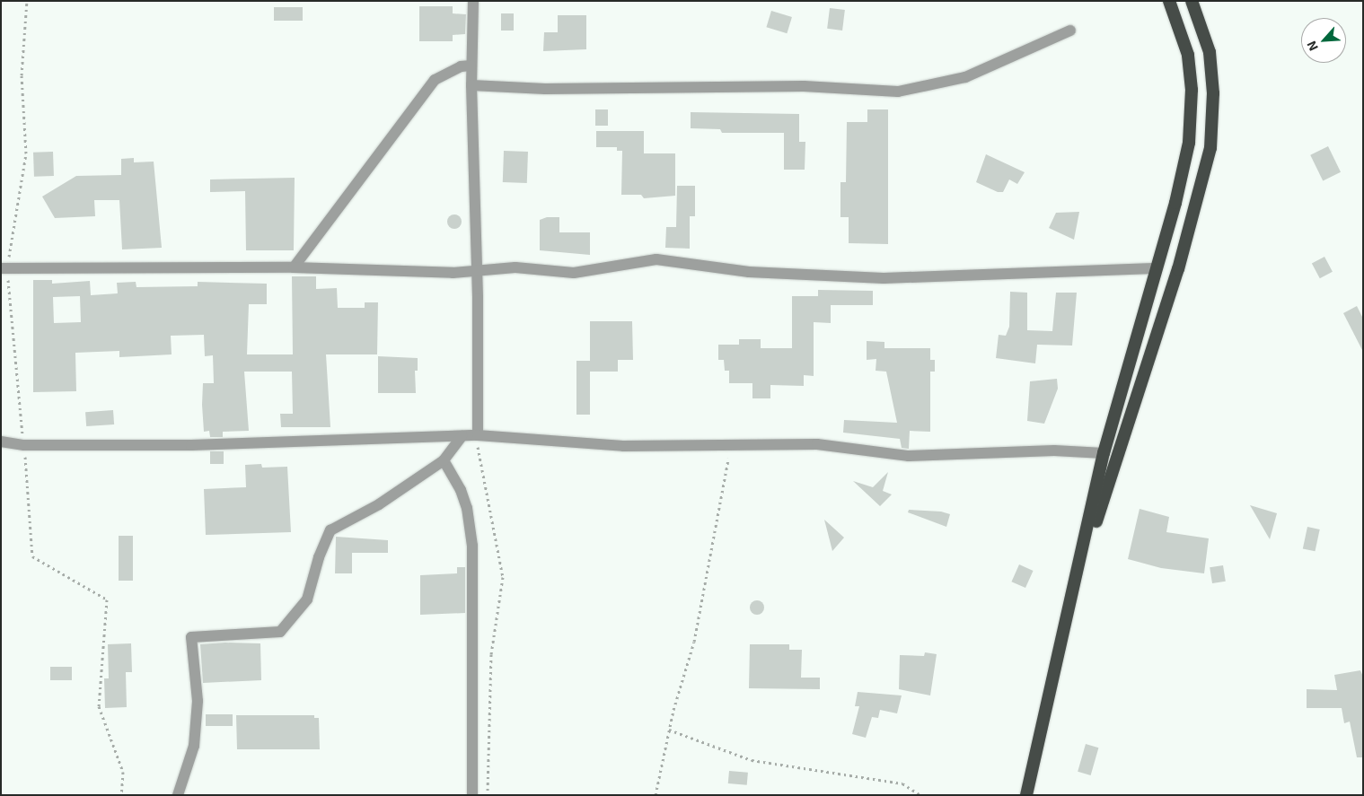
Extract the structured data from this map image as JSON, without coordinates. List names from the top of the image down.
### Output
{
  "north": "bottom left"
}
